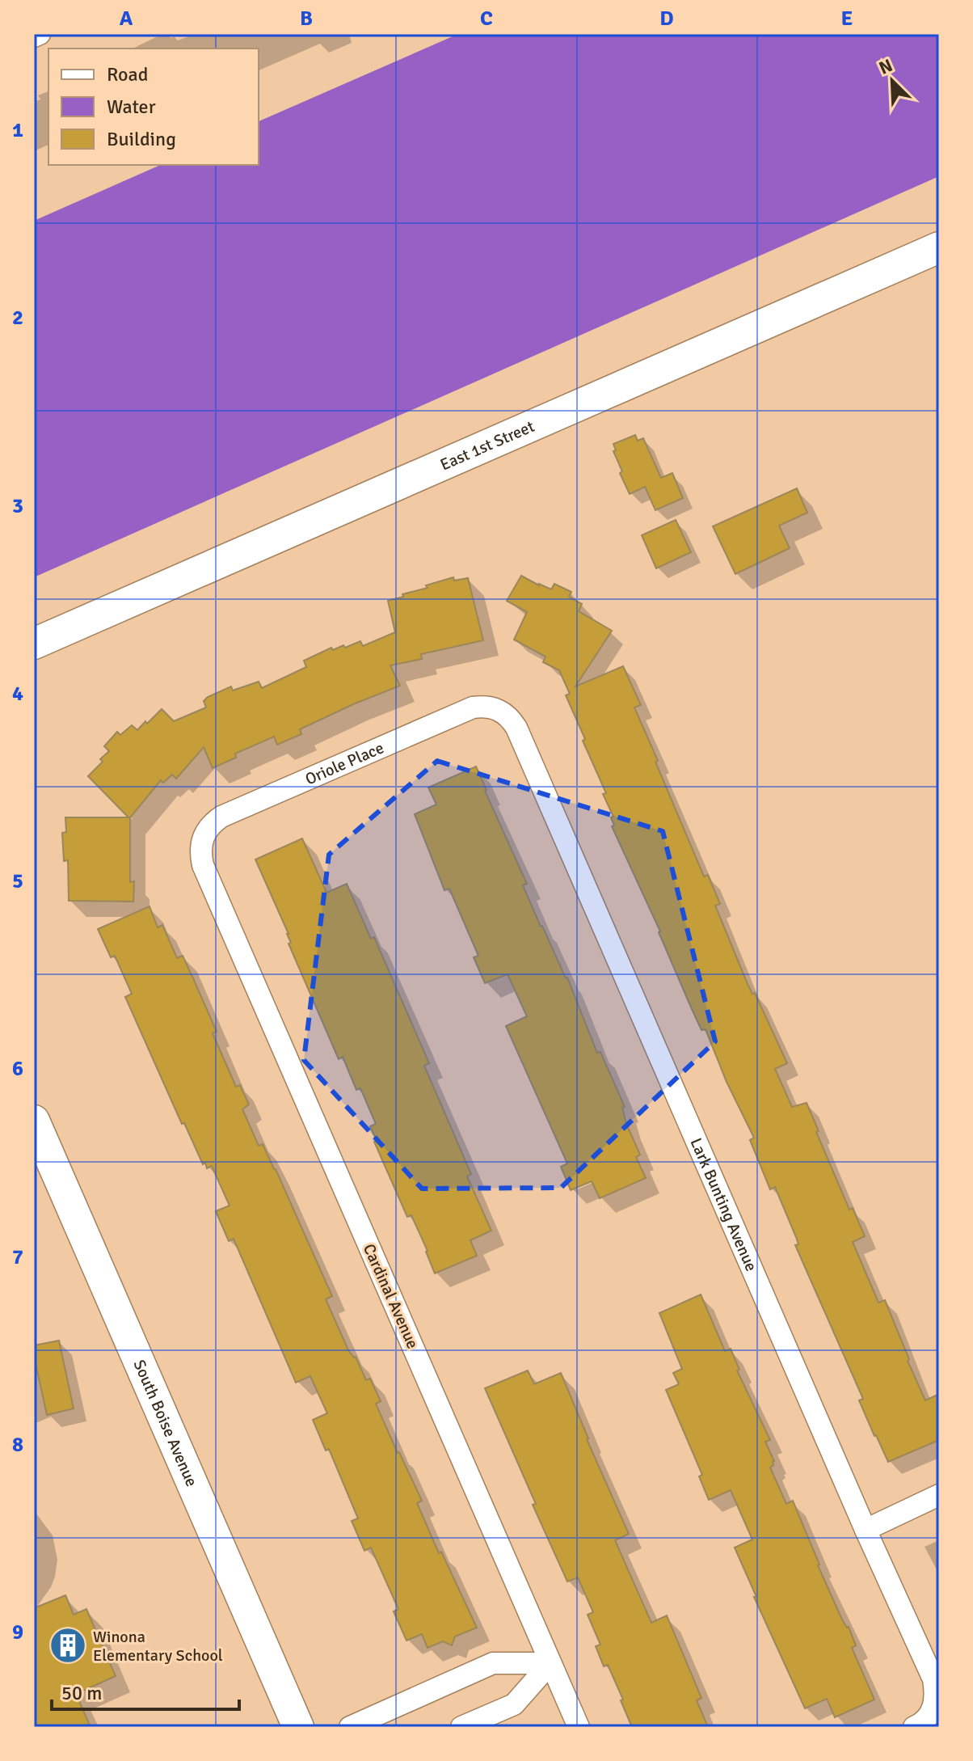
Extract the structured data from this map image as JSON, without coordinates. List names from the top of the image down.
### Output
{
  "streets": {
    "main road": ["East 1st Street", "South Boise Avenue"],
    "street": ["Oriole Place", "Lark Bunting Avenue", "Cardinal Avenue"]
  },
  "crossings": [
    ["Oriole Place", "Lark Bunting Avenue"],
    ["Oriole Place", "Cardinal Avenue"]
  ],
  "places": {
    "building": ["Winona Elementary School"]
  },
  "legend": ["Road", "Water", "Building"],
  "scale_bar": "50 m",
  "north": "top left",
  "grid": {
    "columns": [
      "A",
      "B",
      "C",
      "D",
      "E"
    ],
    "rows": [
      "1",
      "2",
      "3",
      "4",
      "5",
      "6",
      "7",
      "8",
      "9"
    ]
  }
}
